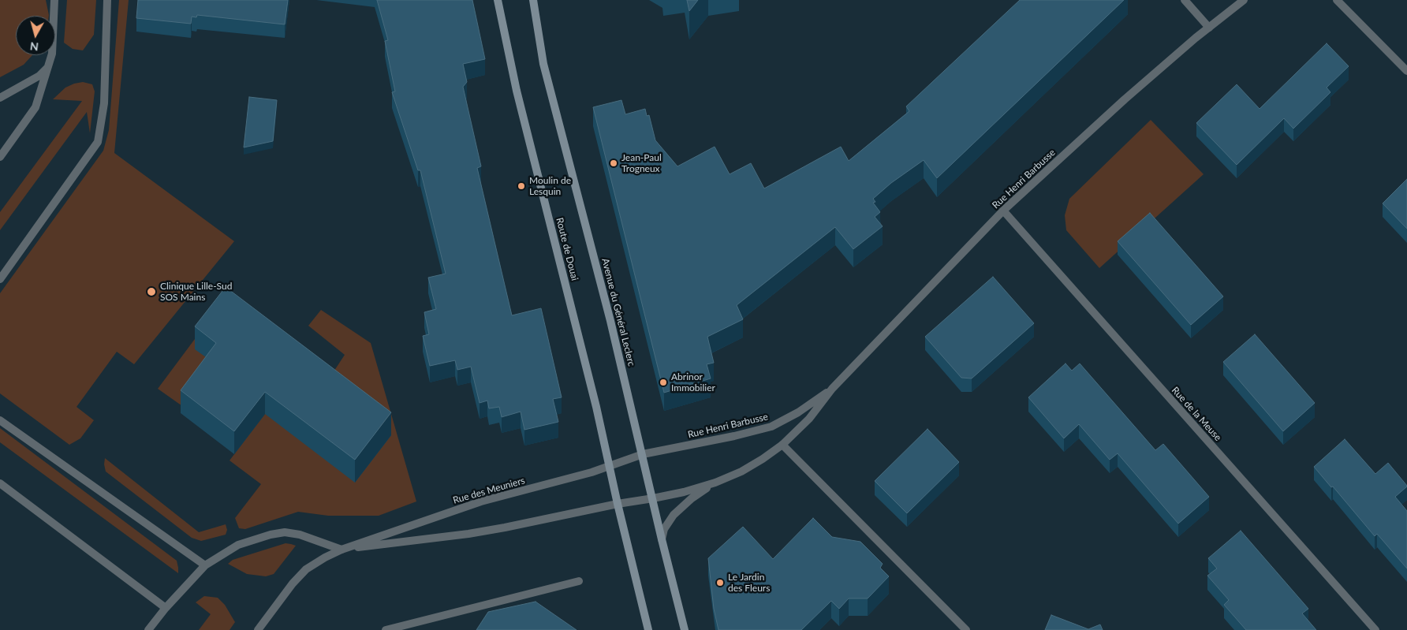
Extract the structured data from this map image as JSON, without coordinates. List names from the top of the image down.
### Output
{
  "streets": {
    "main road": ["Route de Douai", "Avenue du Général Leclerc"],
    "street": ["Rue Henri Barbusse", "Rue de la Meuse", "Rue des Meuniers"]
  },
  "crossings": [
    ["Rue Henri Barbusse", "Avenue du Général Leclerc"],
    ["Rue Henri Barbusse", "Rue de la Meuse"],
    ["Rue Henri Barbusse", "Rue des Meuniers"],
    ["Route de Douai", "Rue des Meuniers"],
    ["Avenue du Général Leclerc", "Rue des Meuniers"]
  ],
  "places": [
    "Jean-Paul Trogneux",
    "Moulin de Lesquin",
    "Clinique Lille-Sud SOS Mains",
    "Abrinor Immobilier",
    "Le Jardin des Fleurs"
  ],
  "north": "bottom"
}
